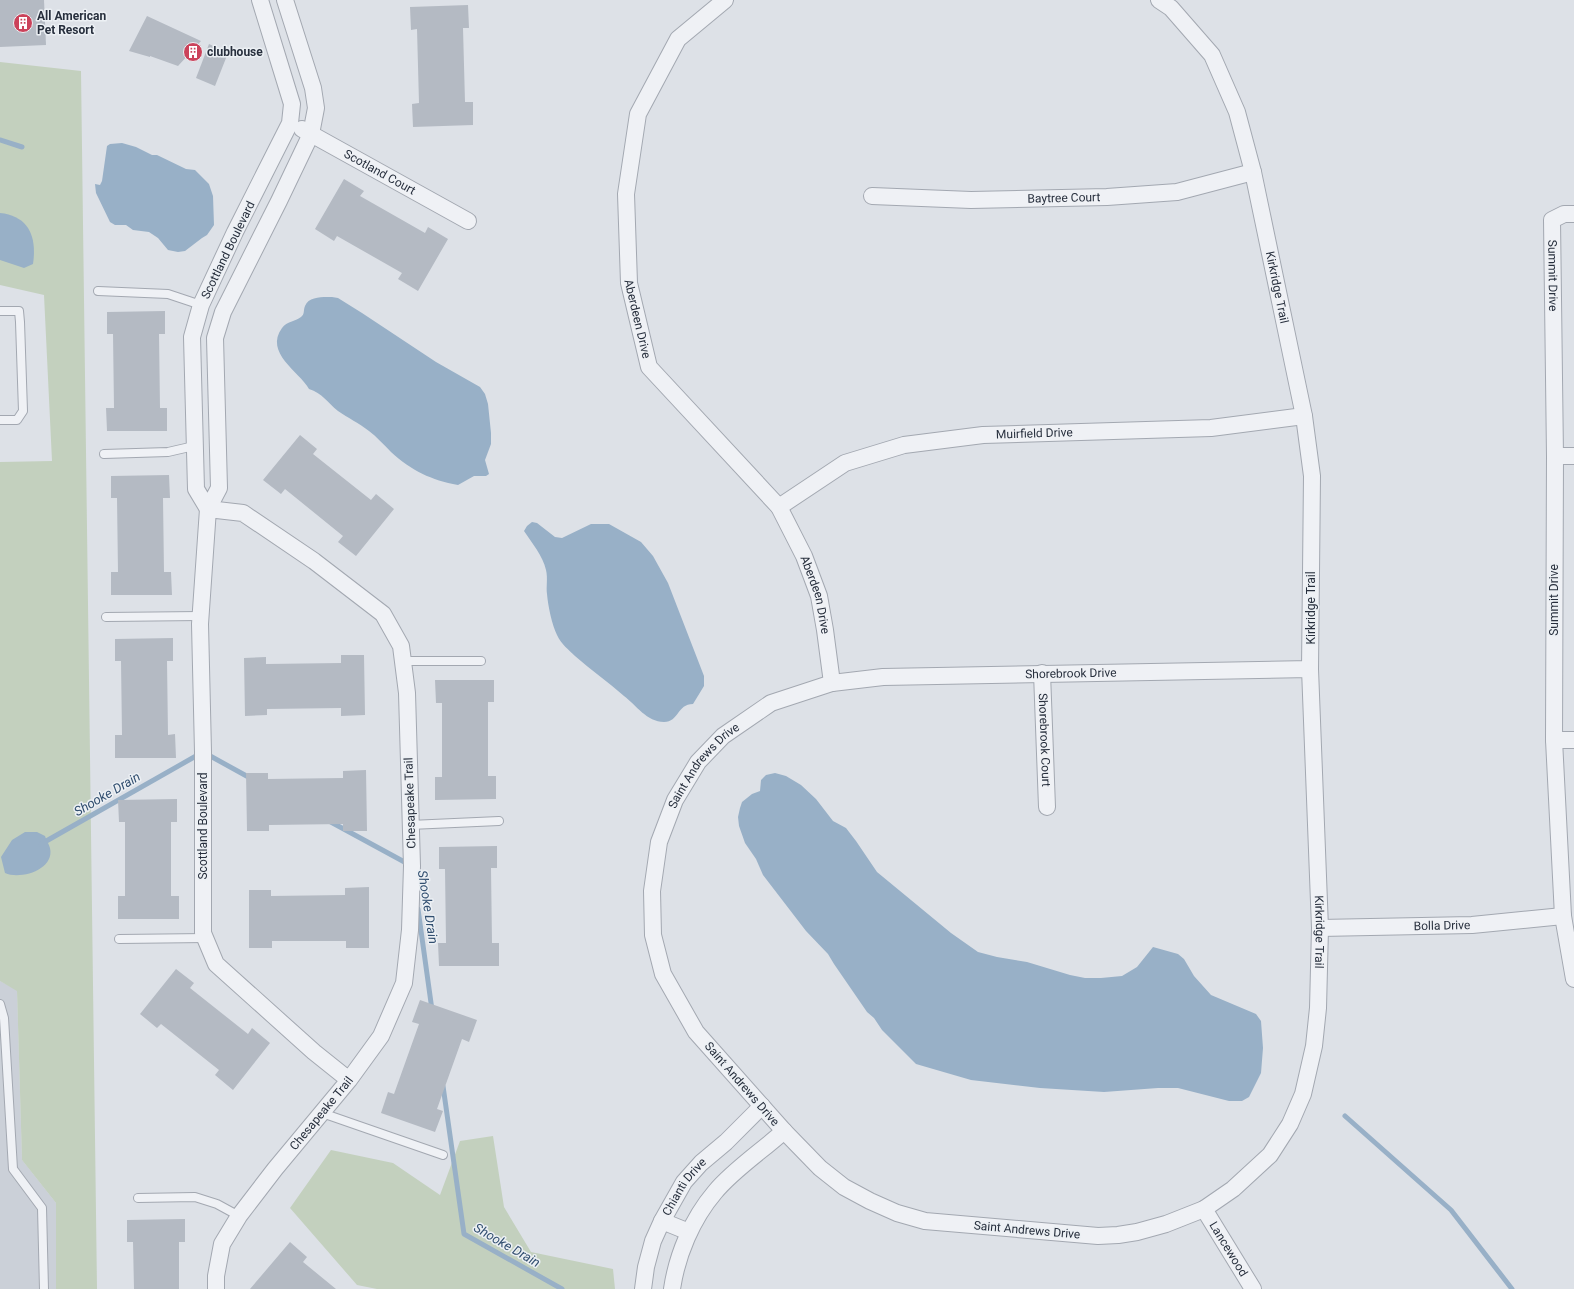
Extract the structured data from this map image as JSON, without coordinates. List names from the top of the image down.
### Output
{
  "streets": {
    "street": [
      "Scotland Court",
      "Baytree Court",
      "Scottland Boulevard",
      "Summit Drive",
      "Kirkridge Trail",
      "Aberdeen Drive",
      "Muirfield Drive",
      "Shorebrook Drive",
      "Shorebrook Court",
      "Saint Andrews Drive",
      "Chesapeake Trail",
      "Bolla Drive",
      "Chianti Drive",
      "Lancewood"
    ]
  },
  "crossings": [
    ["Scotland Court", "Scottland Boulevard"],
    ["Baytree Court", "Kirkridge Trail"],
    ["Scottland Boulevard", "Chesapeake Trail"],
    ["Summit Drive", "Bolla Drive"],
    ["Kirkridge Trail", "Muirfield Drive"],
    ["Kirkridge Trail", "Shorebrook Drive"],
    ["Kirkridge Trail", "Saint Andrews Drive"],
    ["Kirkridge Trail", "Bolla Drive"],
    ["Kirkridge Trail", "Lancewood"],
    ["Aberdeen Drive", "Muirfield Drive"],
    ["Aberdeen Drive", "Shorebrook Drive"],
    ["Aberdeen Drive", "Saint Andrews Drive"],
    ["Shorebrook Drive", "Shorebrook Court"],
    ["Shorebrook Drive", "Saint Andrews Drive"],
    ["Saint Andrews Drive", "Chianti Drive"],
    ["Saint Andrews Drive", "Lancewood"]
  ],
  "water": ["Shooke Drain"],
  "places": {
    "building": ["All American Pet Resort", "clubhouse"]
  }
}
